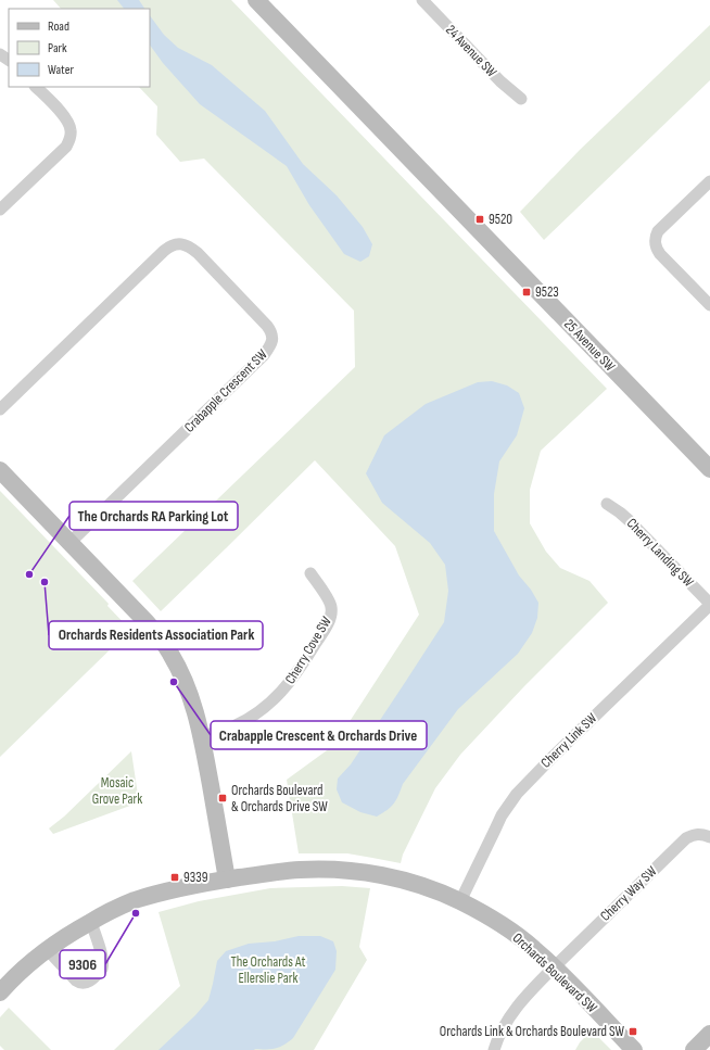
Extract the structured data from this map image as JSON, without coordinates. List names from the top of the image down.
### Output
{
  "streets": {
    "street": [
      "24 Avenue SW",
      "25 Avenue SW",
      "Crabapple Crescent SW",
      "Cherry Landing SW",
      "Cherry Cove SW",
      "Cherry Link SW",
      "Cherry Way SW",
      "Orchards Boulevard SW"
    ]
  },
  "crossings": [
    ["Cherry Landing SW", "Cherry Link SW"],
    ["Cherry Link SW", "Orchards Boulevard SW"],
    ["Cherry Way SW", "Orchards Boulevard SW"]
  ],
  "parks": ["Mosaic Grove Park", "The Orchards At Ellerslie Park"],
  "places": {
    "transit": [
      "9520",
      "9523",
      "Orchards Boulevard & Orchards Drive SW",
      "9339",
      "Orchards Link & Orchards Boulevard SW"
    ],
    "other": [
      "The Orchards RA Parking Lot",
      "Orchards Residents Association Park",
      "Crabapple Crescent & Orchards Drive",
      "9306"
    ]
  },
  "legend": ["Road", "Park", "Water"]
}
